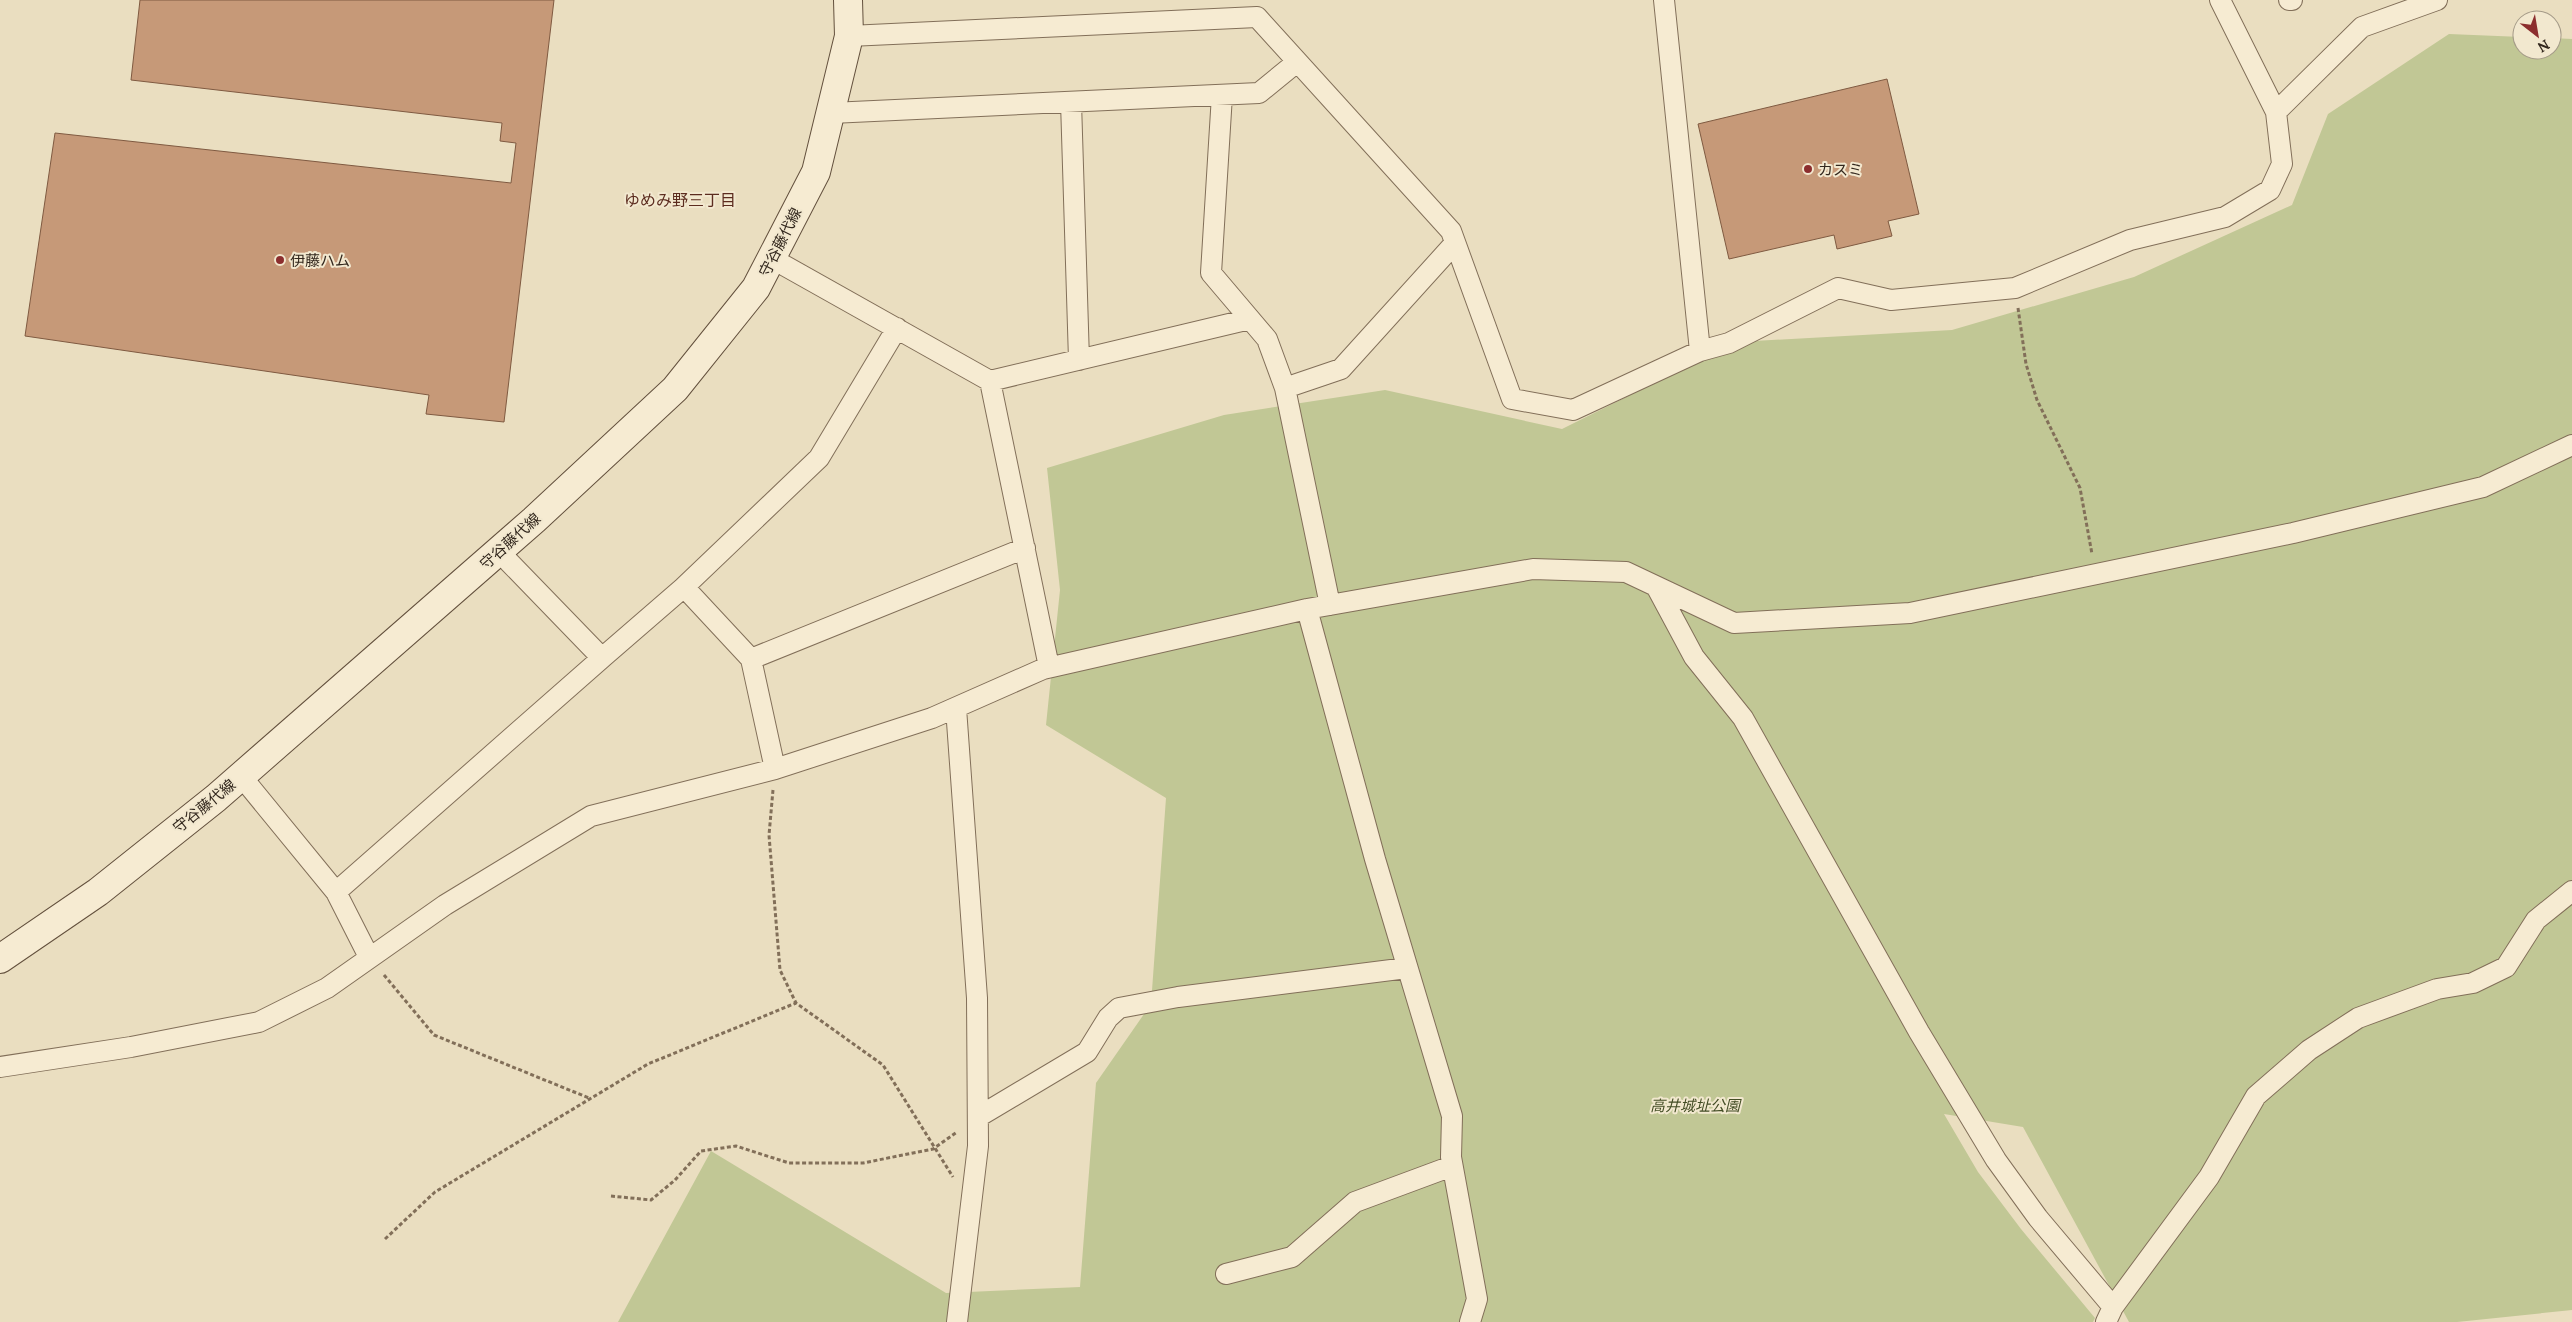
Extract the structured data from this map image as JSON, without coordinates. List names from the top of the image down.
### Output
{
  "streets": {
    "main road": ["守谷藤代線"]
  },
  "districts": ["ゆめみ野三丁目"],
  "parks": ["高井城址公園"],
  "places": ["カスミ", "伊藤ハム"],
  "north": "bottom right"
}
